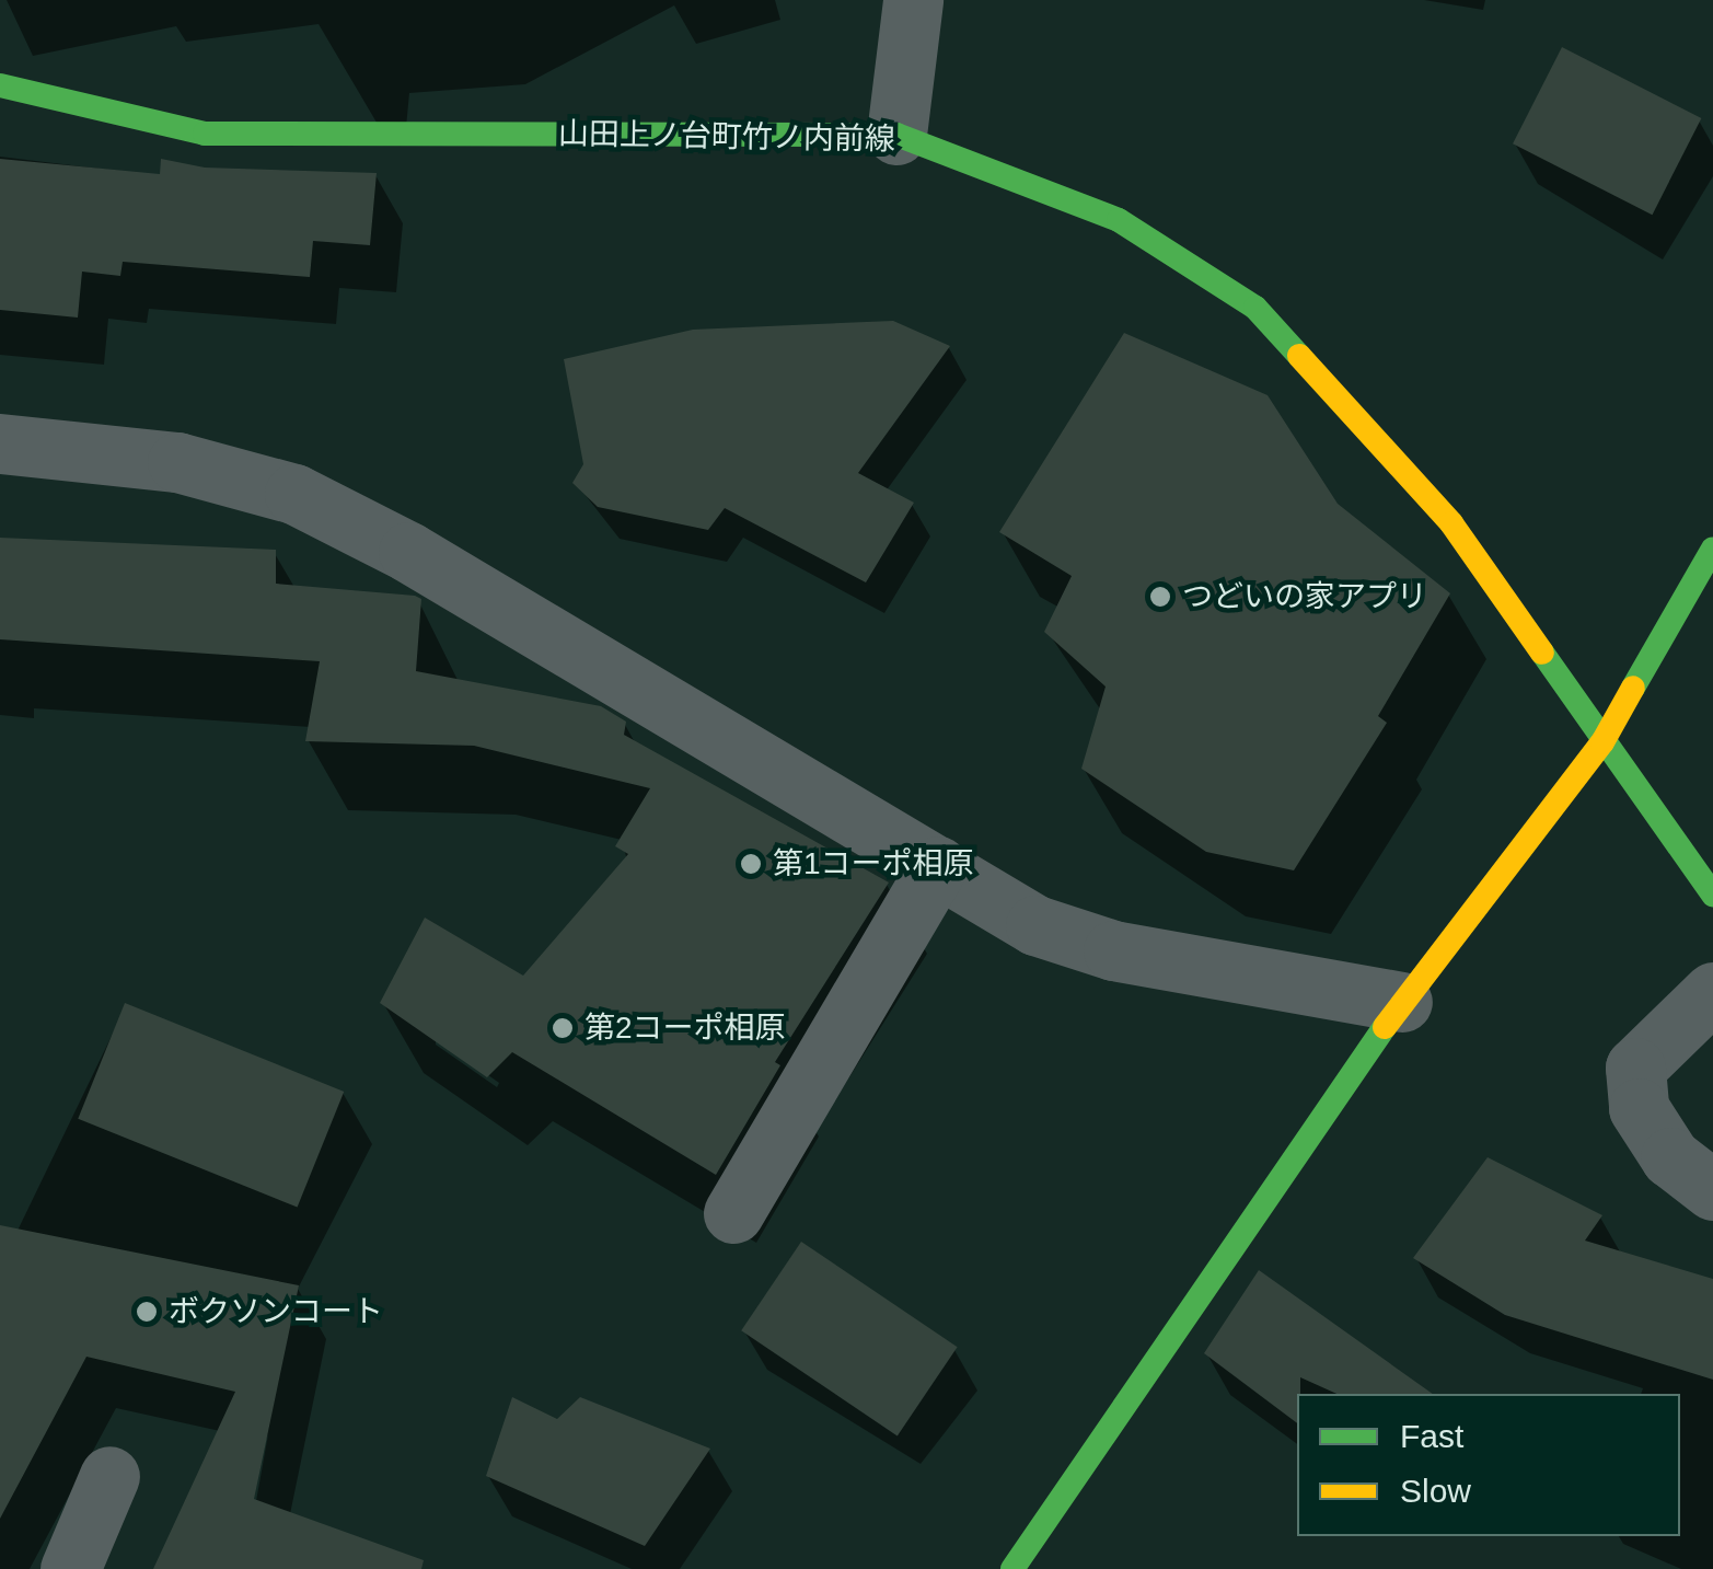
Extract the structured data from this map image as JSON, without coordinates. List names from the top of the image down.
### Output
{
  "streets": {
    "street": ["山田上ノ台町竹ノ内前線"]
  },
  "places": [
    "つどいの家アプリ",
    "第1コーポ相原",
    "第2コーポ相原",
    "ボクソンコート"
  ],
  "legend": ["Fast", "Slow"]
}
